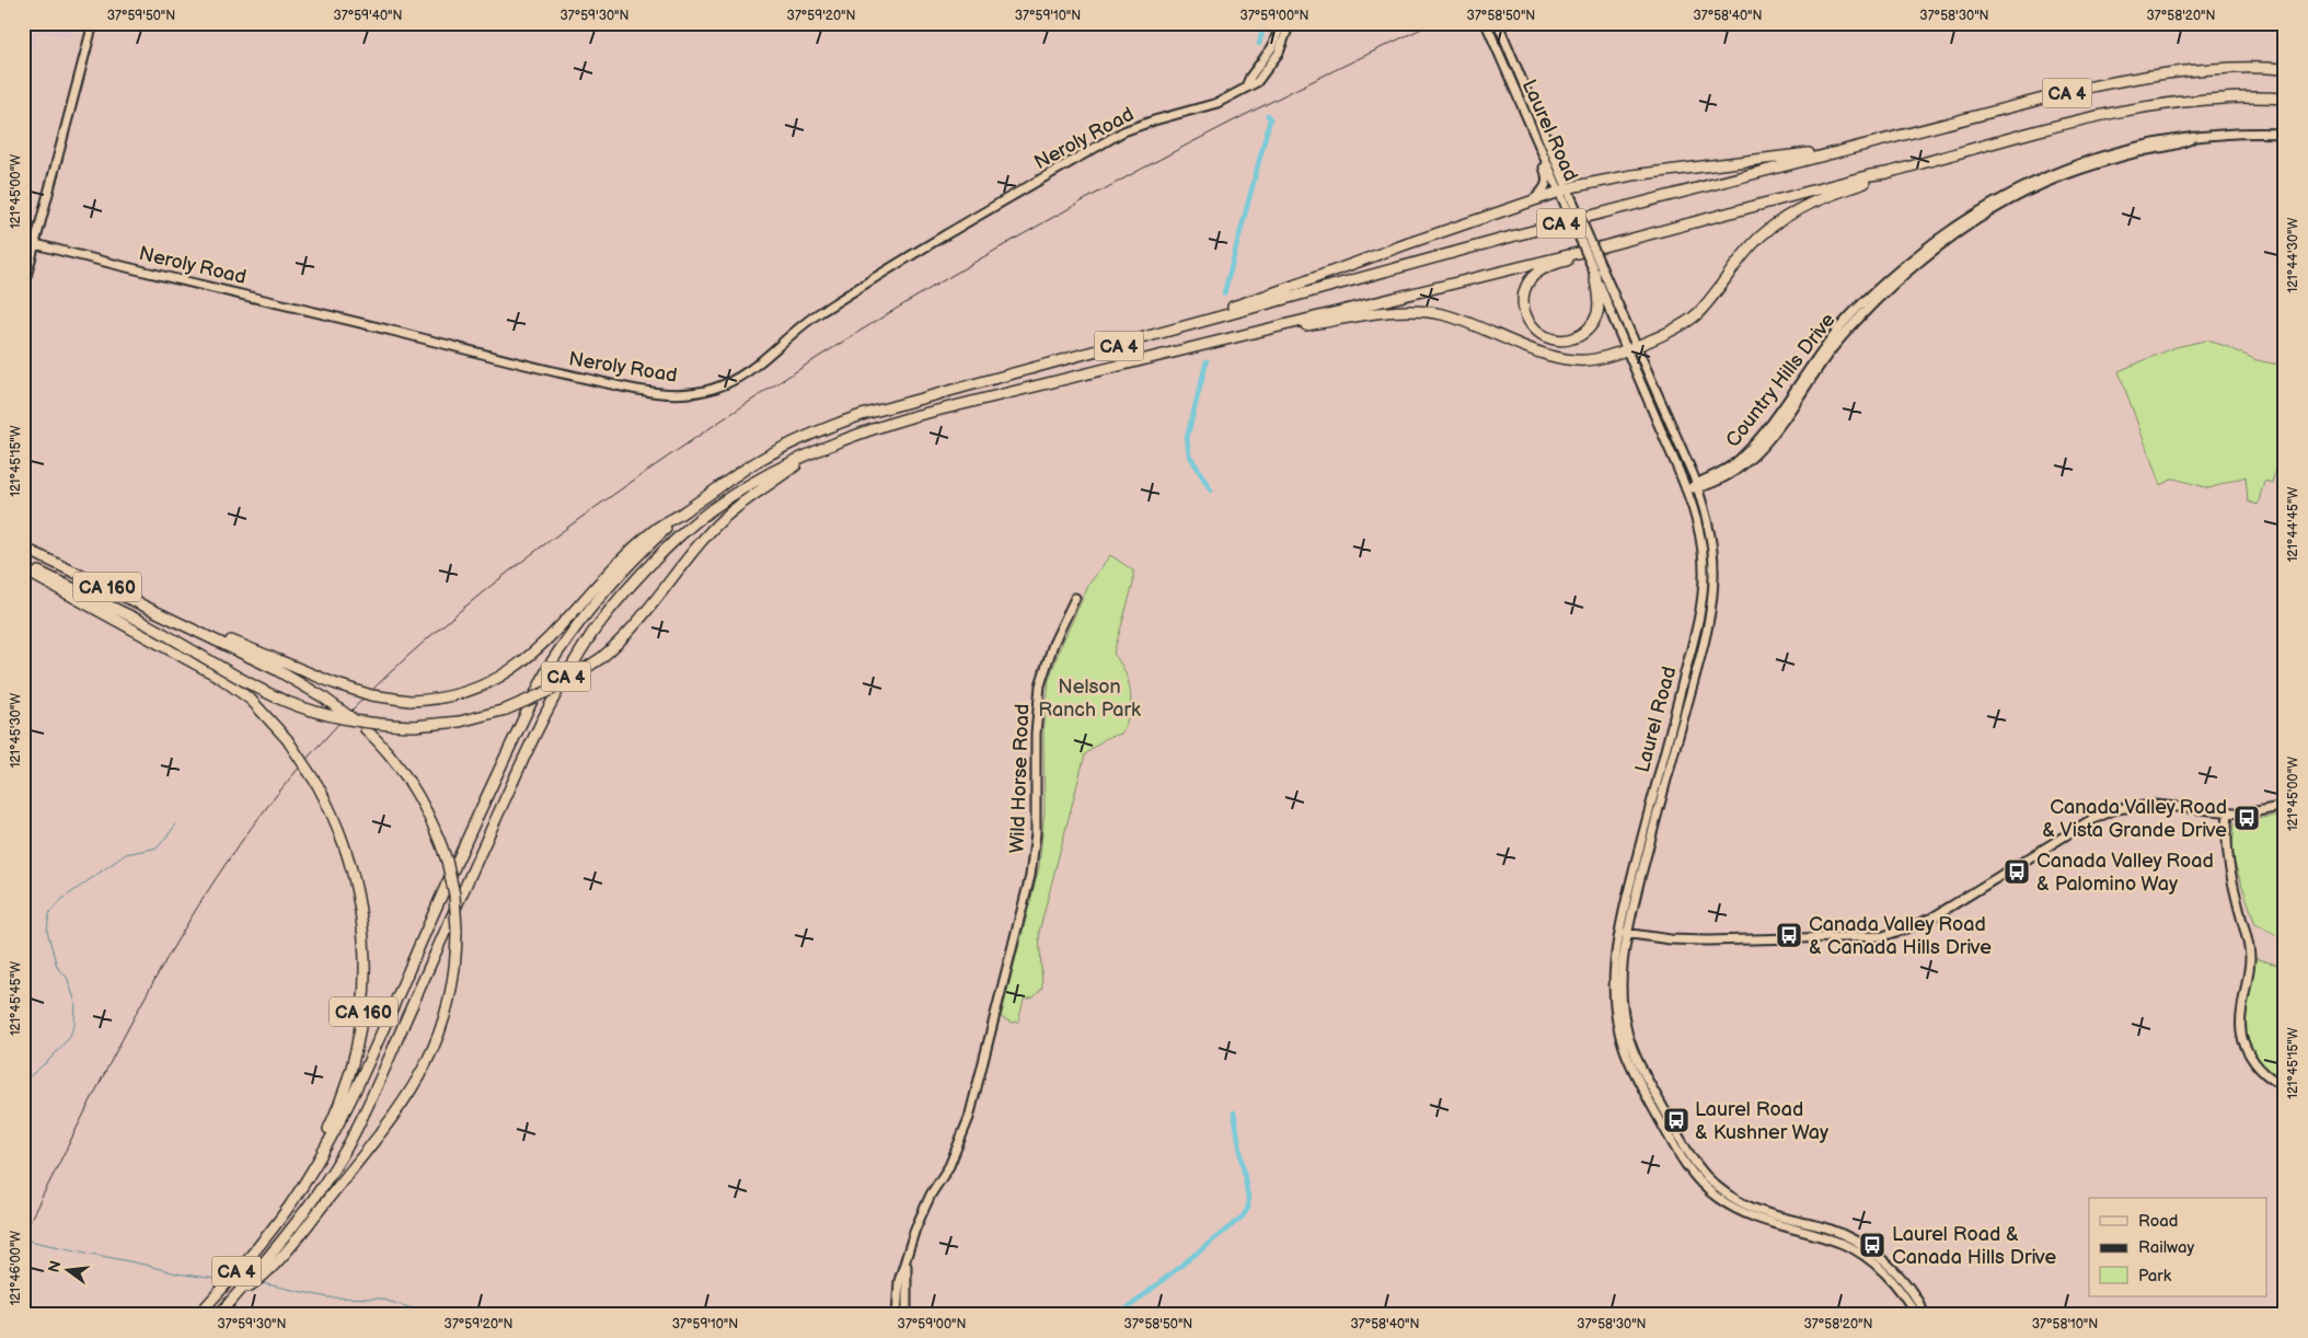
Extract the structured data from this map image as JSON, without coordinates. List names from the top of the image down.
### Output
{
  "streets": {
    "highway": ["CA 4", "CA 160"],
    "street": [
      "Laurel Road",
      "Neroly Road",
      "Country Hills Drive",
      "Wild Horse Road"
    ]
  },
  "crossings": [
    ["CA 4", "CA 160"],
    ["Laurel Road", "Country Hills Drive"]
  ],
  "parks": ["Nelson Ranch Park"],
  "places": {
    "bus stop": [
      "Canada Valley Road & Vista Grande Drive",
      "Canada Valley Road & Palomino Way",
      "Canada Valley Road & Canada Hills Drive",
      "Laurel Road & Kushner Way",
      "Laurel Road & Canada Hills Drive"
    ]
  },
  "legend": ["Road", "Railway", "Park"],
  "north": "left",
  "coordinates": [
    "37°59'50\"N",
    "37°59'40\"N",
    "37°59'30\"N",
    "37°59'20\"N",
    "37°59'10\"N",
    "37°59'00\"N",
    "37°58'50\"N",
    "37°58'40\"N",
    "37°58'30\"N",
    "37°58'20\"N",
    "121°45'00\"W",
    "121°44'30\"W",
    "121°45'15\"W",
    "121°44'45\"W",
    "121°45'30\"W",
    "121°45'45\"W",
    "121°46'00\"W",
    "37°58'10\"N"
  ]
}
